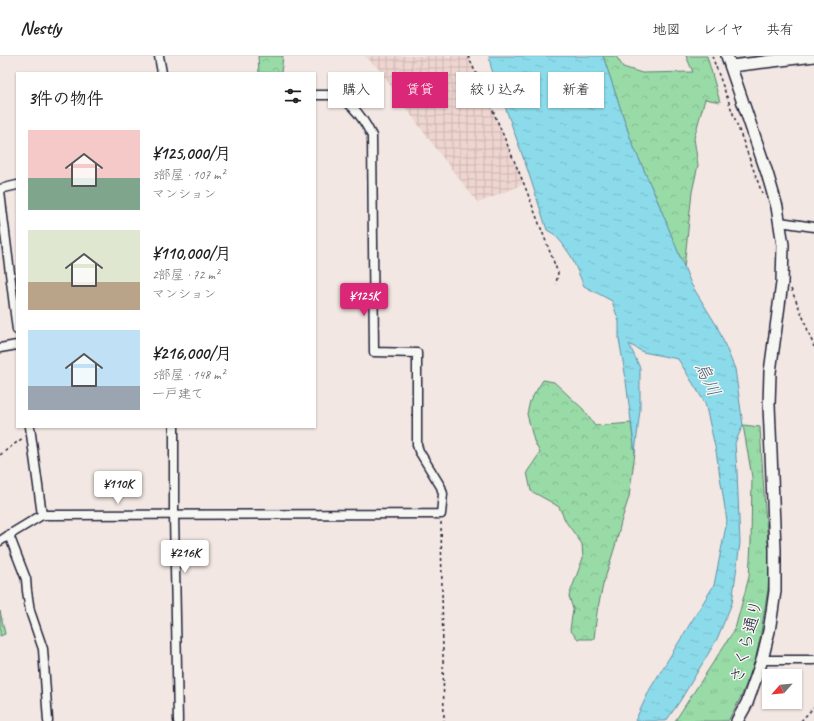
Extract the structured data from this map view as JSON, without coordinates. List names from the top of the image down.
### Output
{
  "streets": {
    "street": ["さくら通り"]
  },
  "water": ["烏川"],
  "north": "bottom left",
  "page": {
    "header": "Nestly",
    "nav": ["地図", "レイヤ", "共有"],
    "chip": [
      "購入",
      "賃貸",
      "絞り込み",
      "新着"
    ],
    "heading": "3件の物件",
    "list": [
      {
        "name": "¥125,000/月",
        "note": "3部屋 · 107 m² · マンション"
      },
      {
        "name": "¥110,000/月",
        "note": "2部屋 · 72 m² · マンション"
      },
      {
        "name": "¥216,000/月",
        "note": "5部屋 · 148 m² · 一戸建て"
      }
    ],
    "price": ["¥125K", "¥110K", "¥216K"]
  }
}
